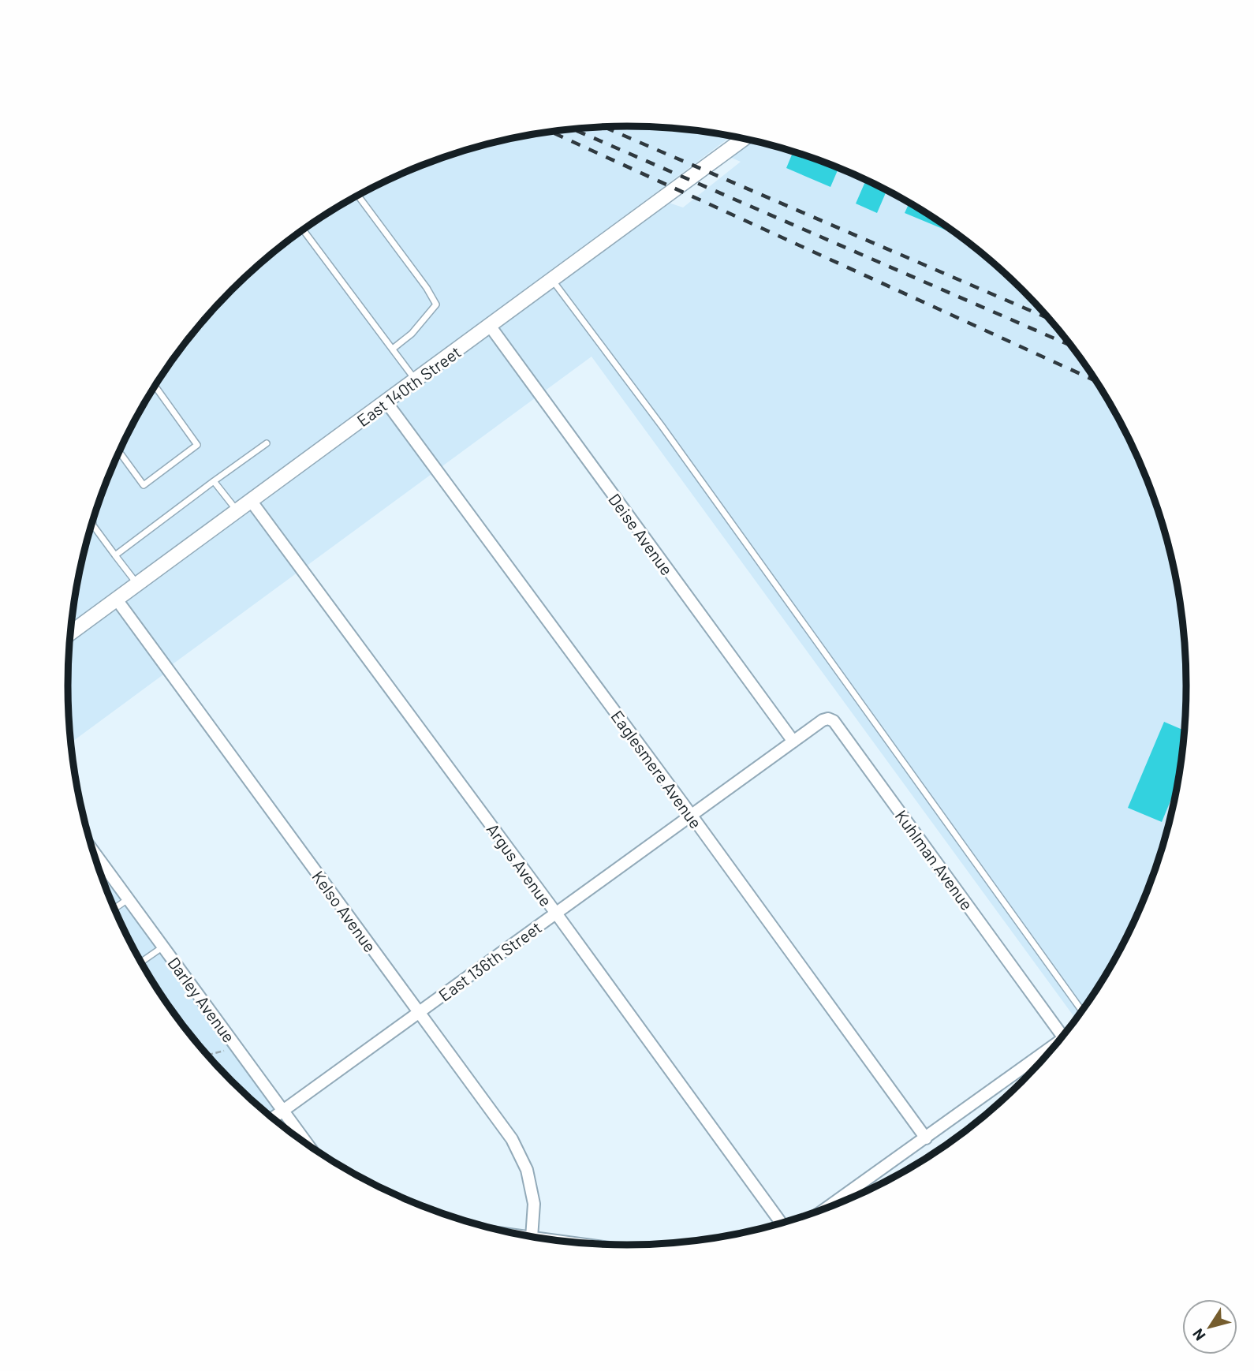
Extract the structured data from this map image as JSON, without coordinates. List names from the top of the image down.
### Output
{
  "streets": {
    "street": [
      "East 140th Street",
      "Deise Avenue",
      "Eaglesmere Avenue",
      "Kuhlman Avenue",
      "Argus Avenue",
      "Kelso Avenue",
      "East 136th Street",
      "Darley Avenue"
    ]
  },
  "crossings": [
    ["East 140th Street", "Deise Avenue"],
    ["East 140th Street", "Eaglesmere Avenue"],
    ["East 140th Street", "Argus Avenue"],
    ["East 140th Street", "Kelso Avenue"],
    ["Deise Avenue", "Kuhlman Avenue"],
    ["Deise Avenue", "East 136th Street"],
    ["Eaglesmere Avenue", "Kuhlman Avenue"],
    ["Eaglesmere Avenue", "East 136th Street"],
    ["Kuhlman Avenue", "East 136th Street"],
    ["Argus Avenue", "East 136th Street"],
    ["Kelso Avenue", "East 136th Street"],
    ["East 136th Street", "Darley Avenue"]
  ],
  "north": "bottom left"
}
